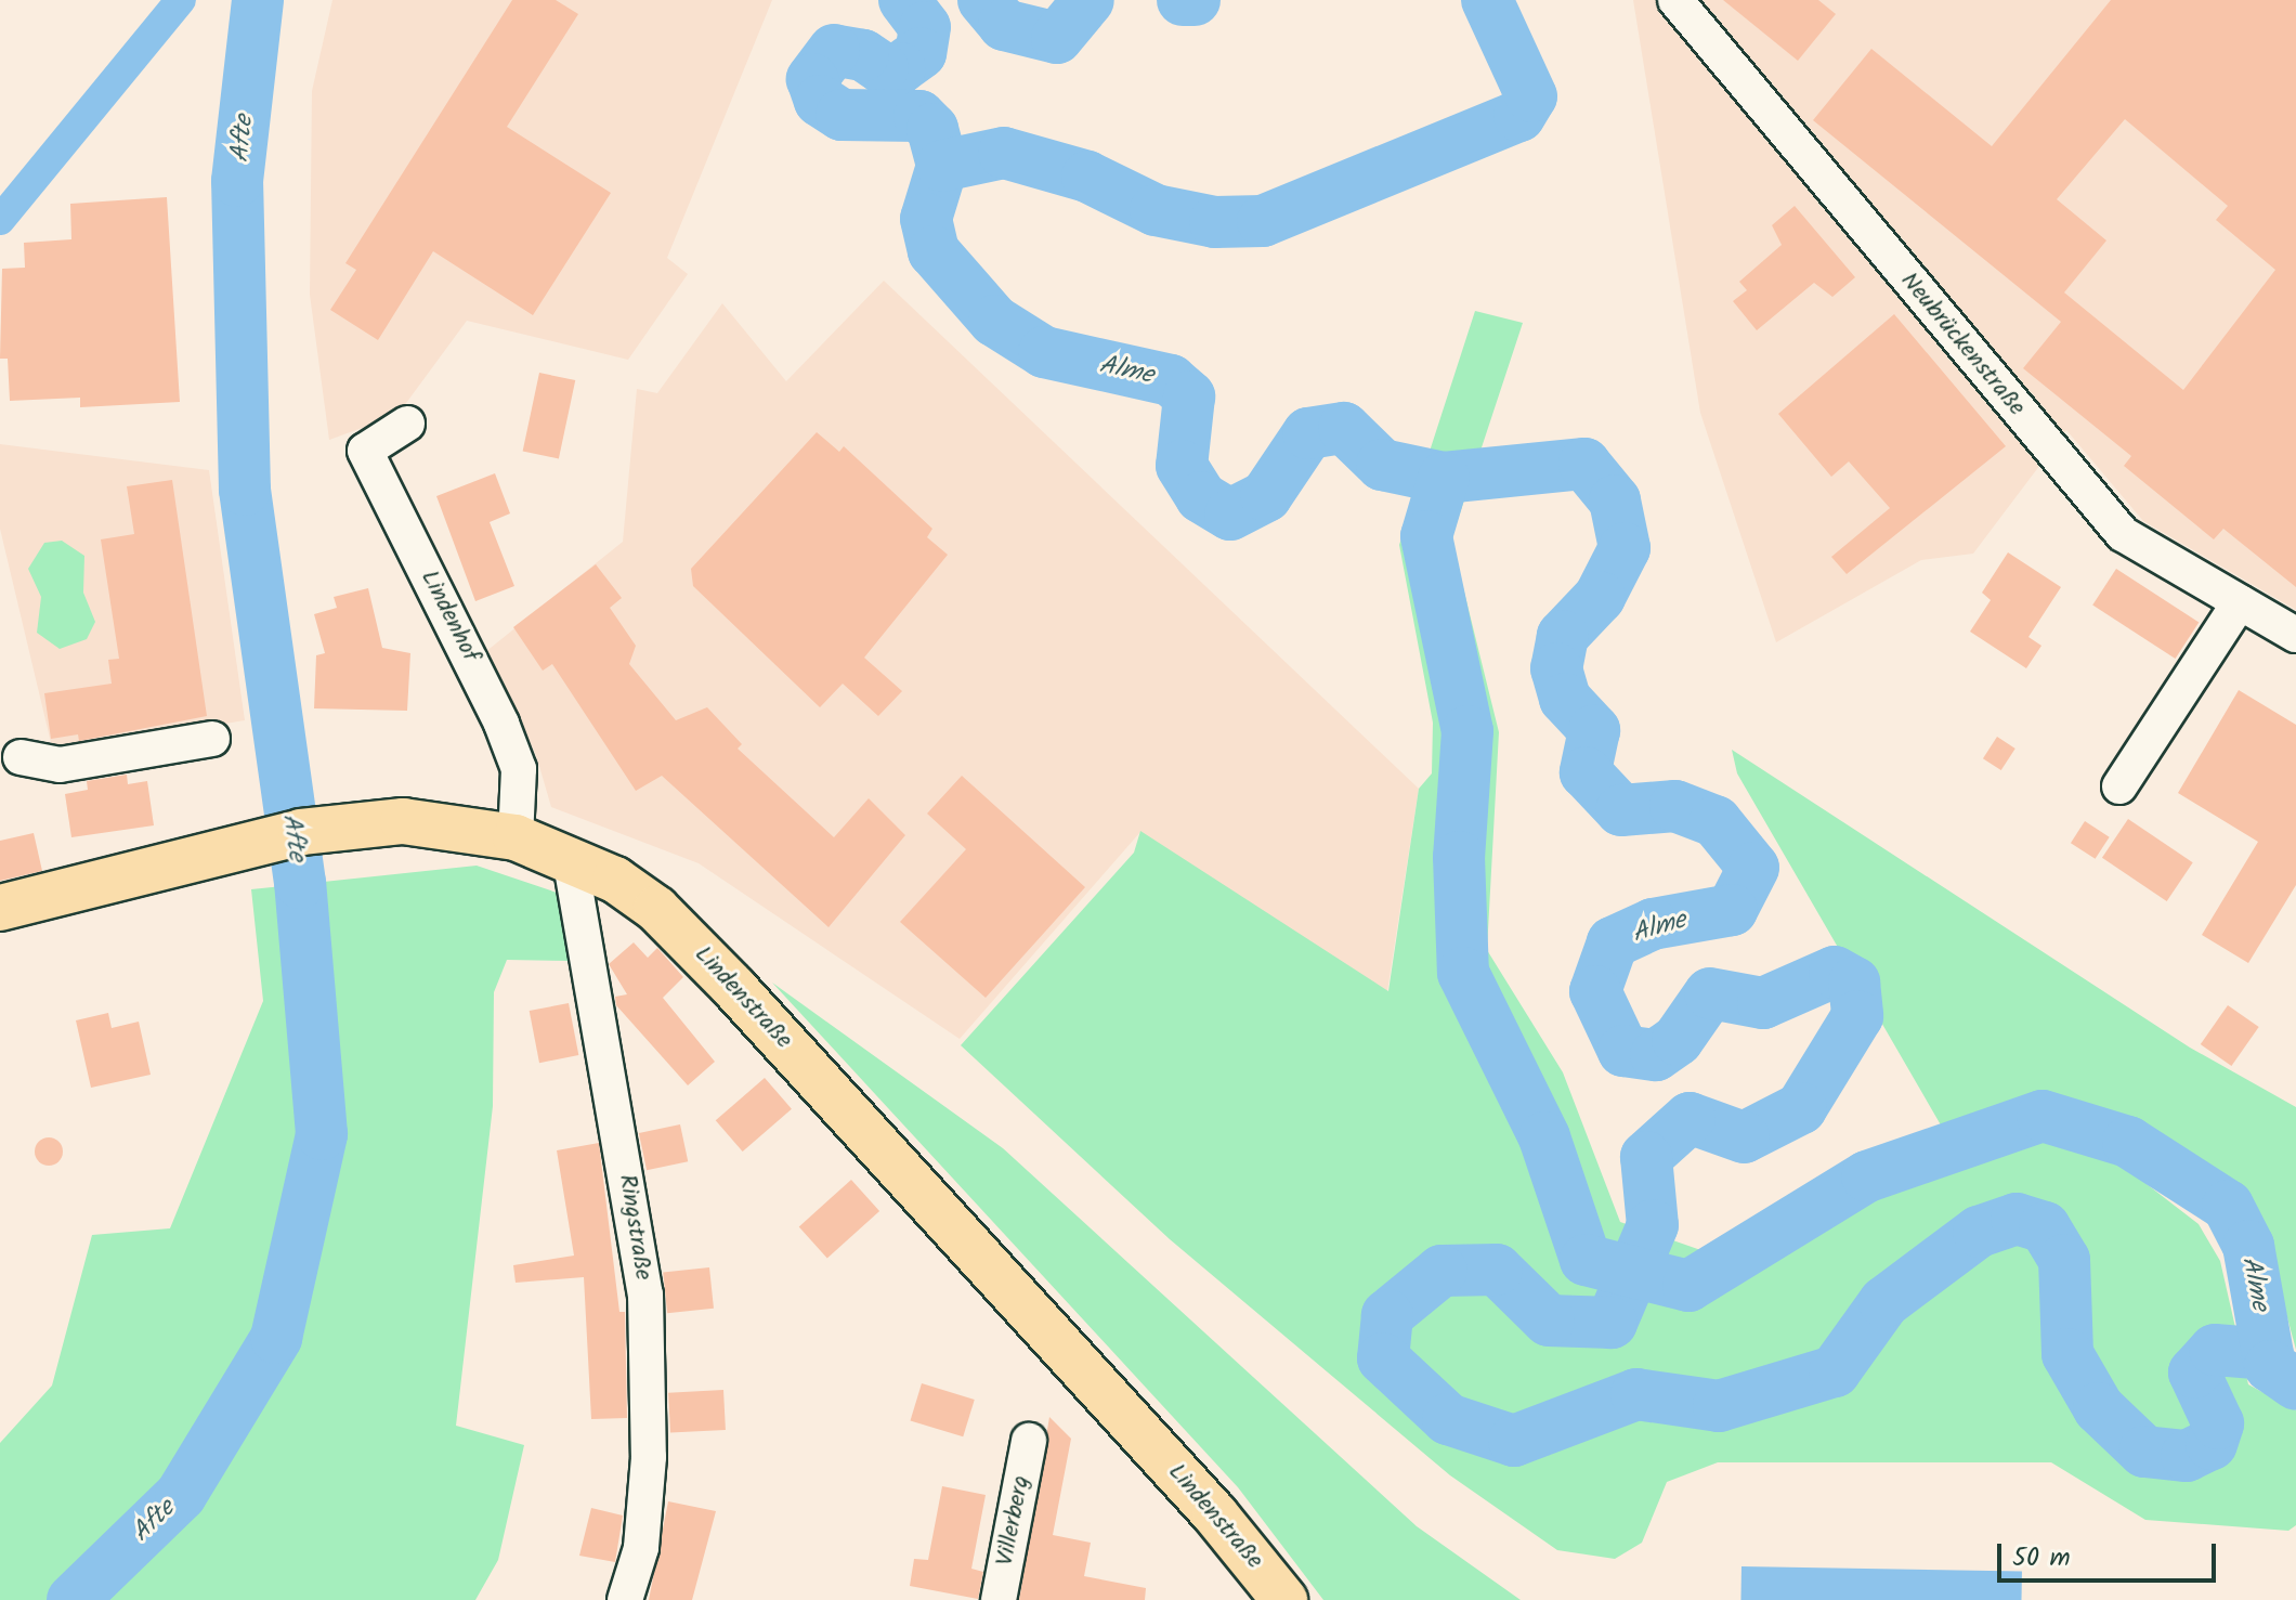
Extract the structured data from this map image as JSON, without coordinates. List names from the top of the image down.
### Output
{
  "streets": {
    "main road": ["Lindenstraße"],
    "street": [
      "Neubrückenstraße",
      "Lindenhof",
      "Ringstraße",
      "Villerberg"
    ]
  },
  "crossings": [
    ["Lindenhof", "Lindenstraße"],
    ["Lindenstraße", "Ringstraße"]
  ],
  "water": ["Afte", "Alme"],
  "scale_bar": "50 m"
}
